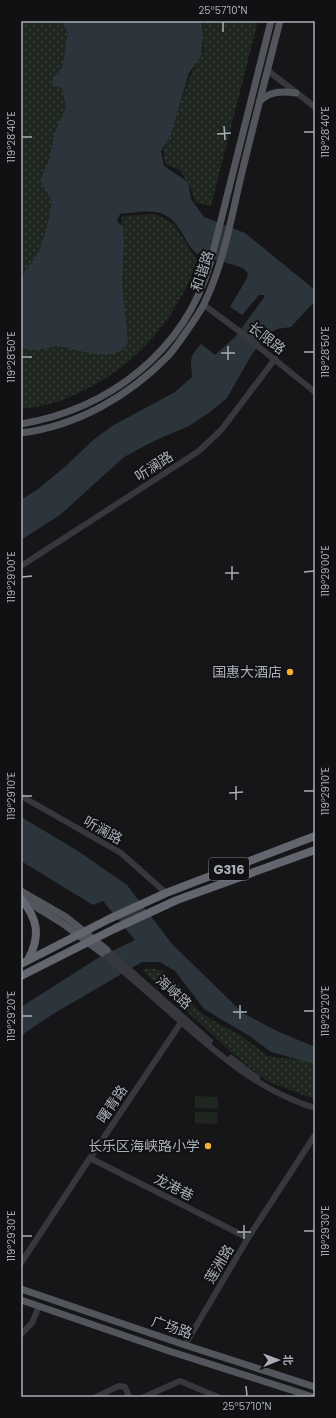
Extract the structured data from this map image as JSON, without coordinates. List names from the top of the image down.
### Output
{
  "streets": {
    "highway": ["G316"],
    "main road": ["和谐路", "海峡路", "广场路"],
    "street": [
      "长限路",
      "听澜路",
      "曙青路",
      "龙港巷",
      "莲洲路"
    ]
  },
  "crossings": [
    ["和谐路", "长限路"],
    ["长限路", "听澜路"],
    ["听澜路", "G316"],
    ["G316", "海峡路"],
    ["海峡路", "曙青路"],
    ["曙青路", "龙港巷"],
    ["龙港巷", "莲洲路"],
    ["莲洲路", "广场路"]
  ],
  "places": ["国惠大酒店", "长乐区海峡路小学"],
  "north": "right",
  "coordinates": [
    "25°57'10\"N",
    "119°28'40\"E",
    "119°28'50\"E",
    "119°29'00\"E",
    "119°29'10\"E",
    "119°29'20\"E",
    "119°29'30\"E"
  ]
}
